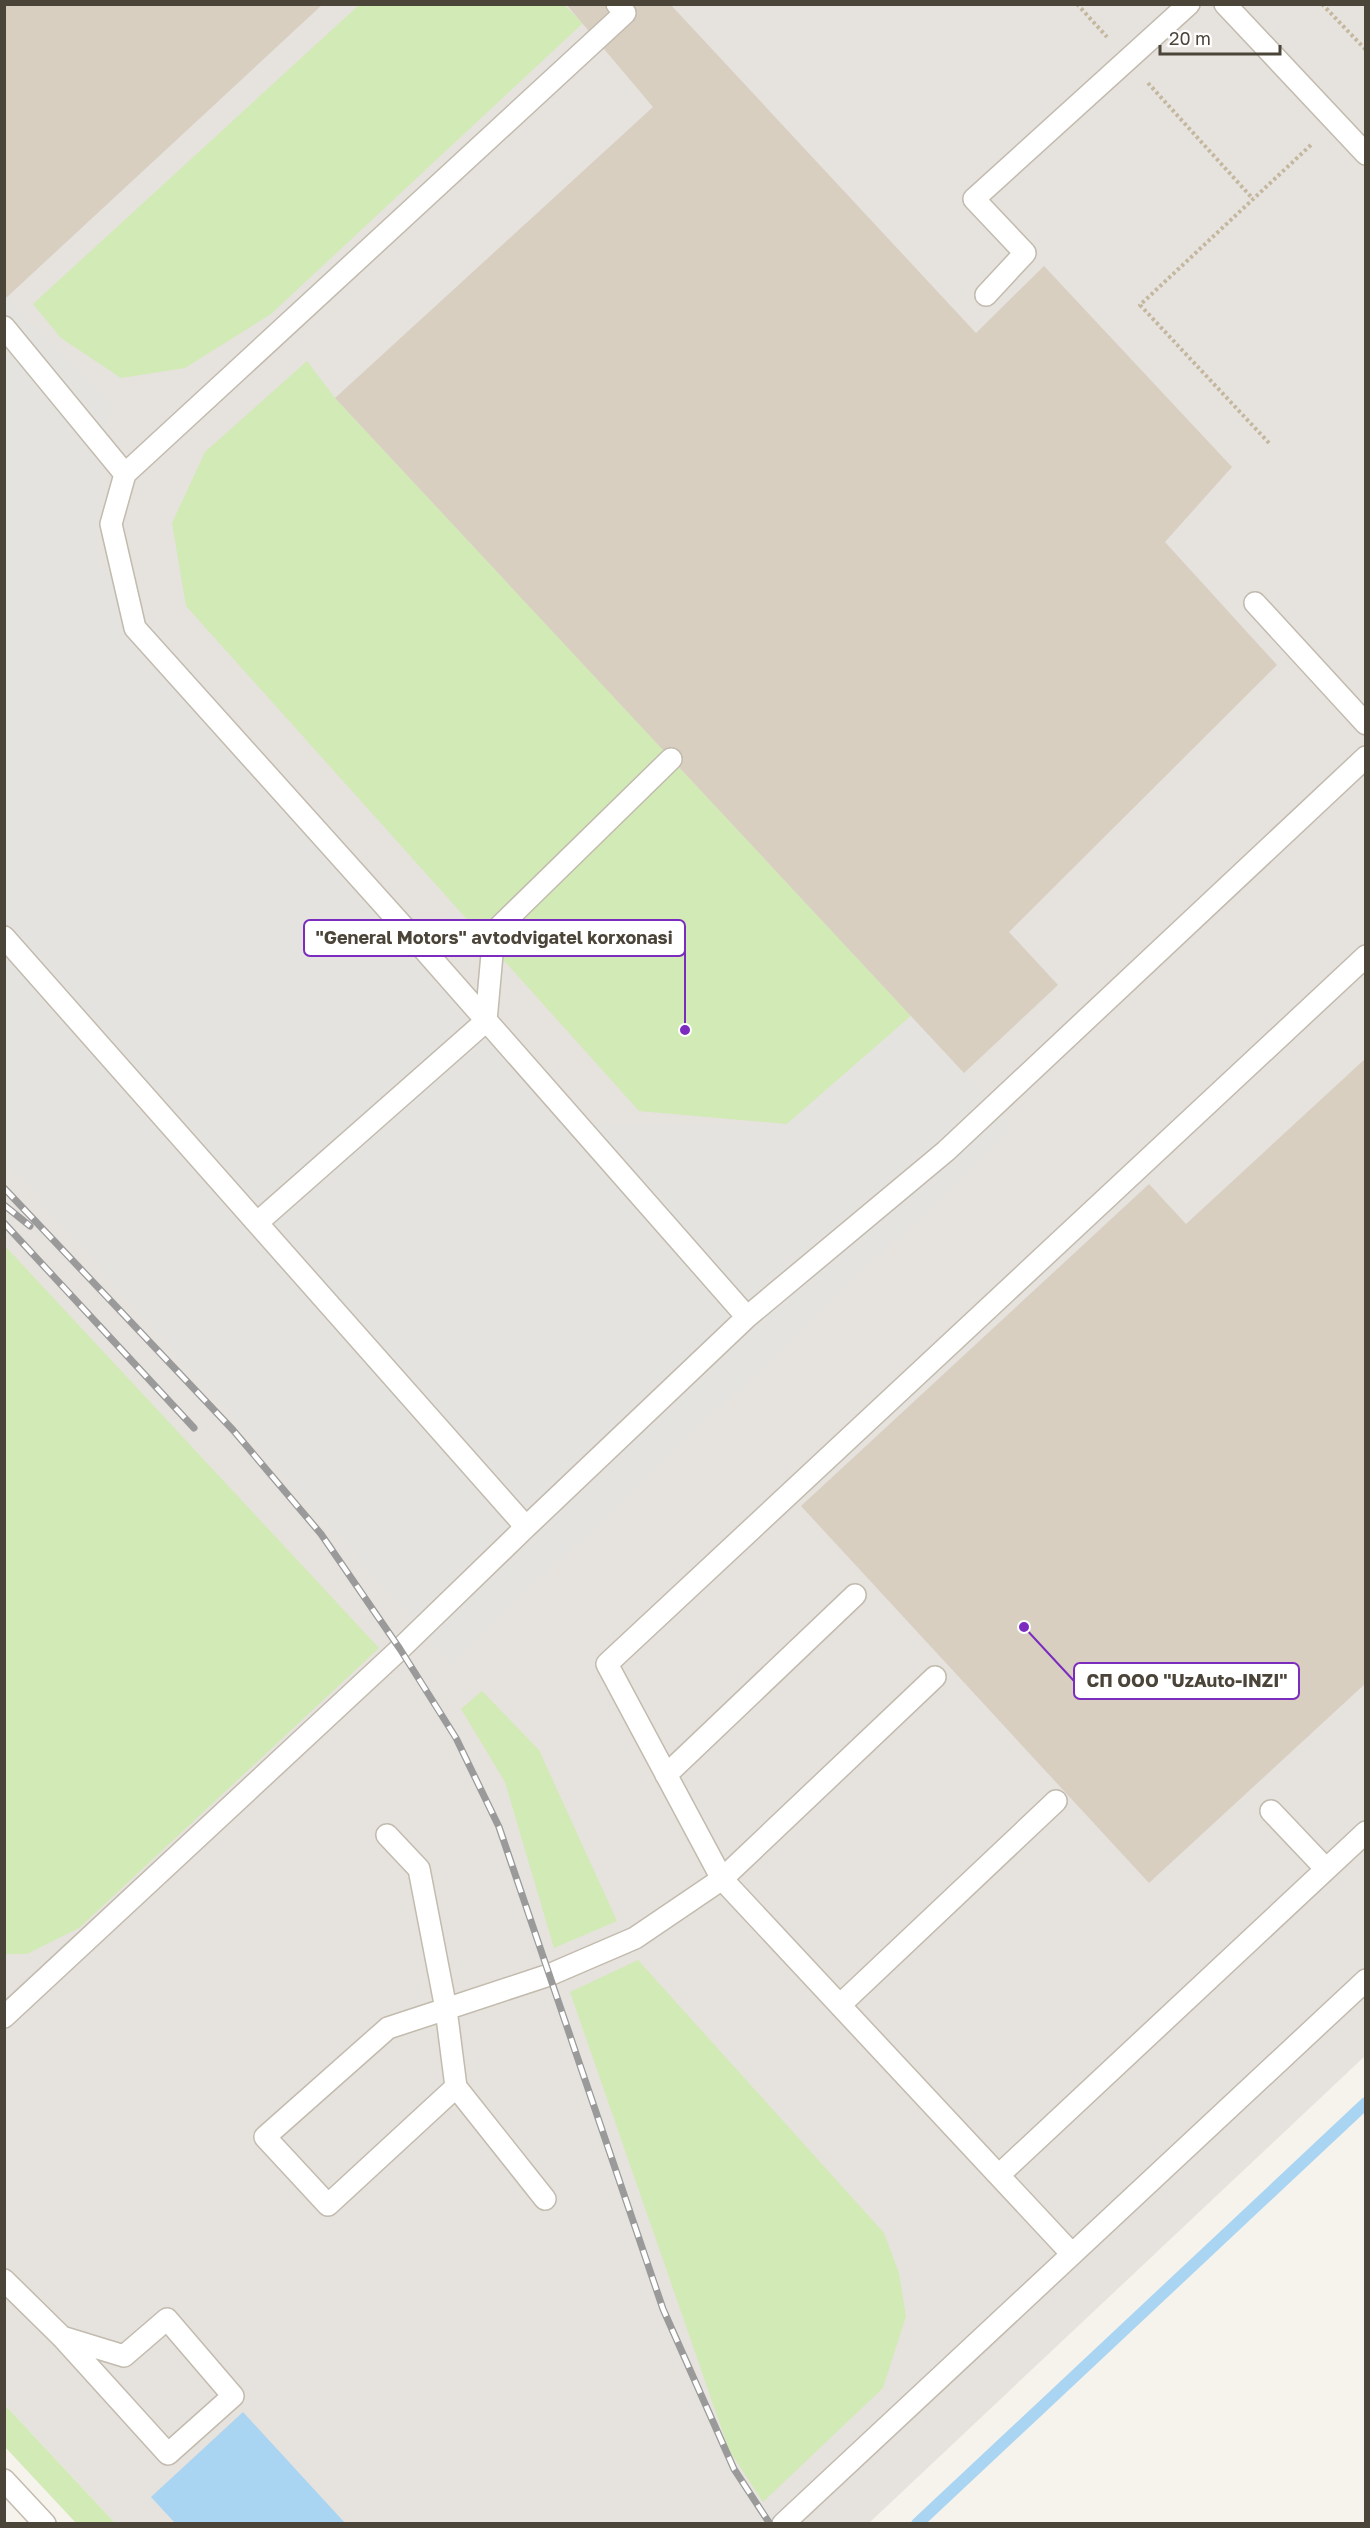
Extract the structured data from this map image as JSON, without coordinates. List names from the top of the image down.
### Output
{
  "places": ["\"General Motors\" avtodvigatel korxonasi", "СП ООО \"UzAuto-INZI\""],
  "scale_bar": "20 m"
}
